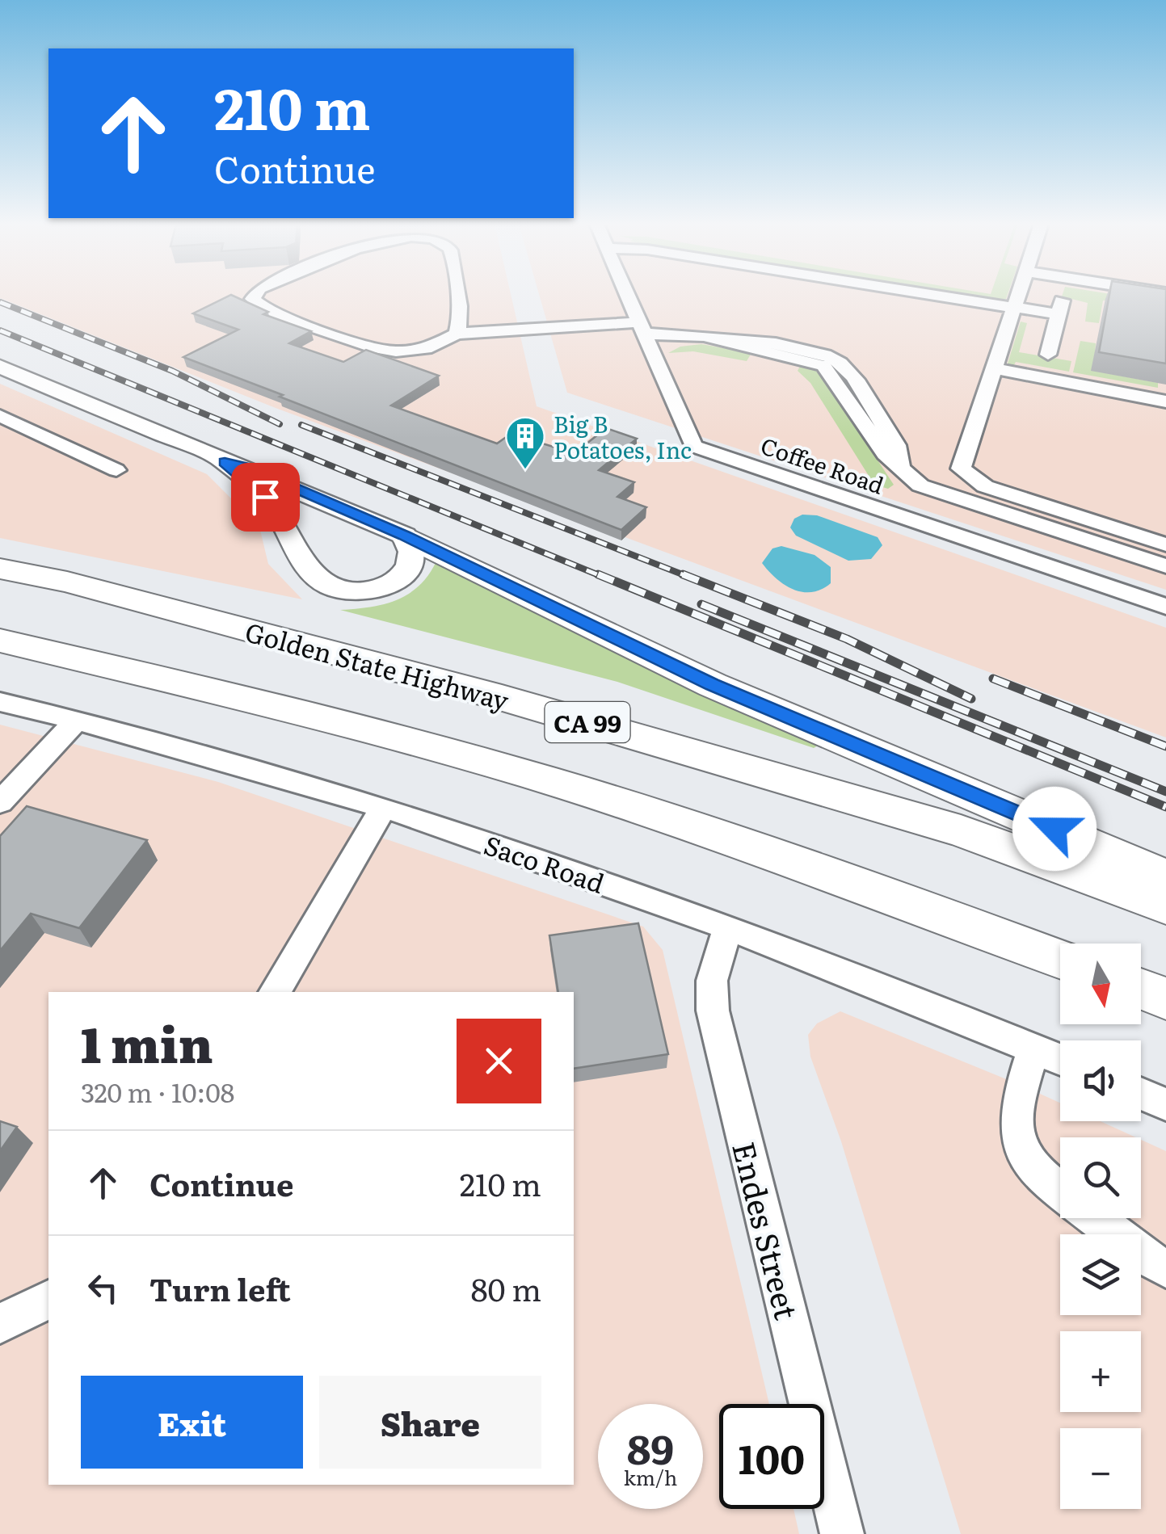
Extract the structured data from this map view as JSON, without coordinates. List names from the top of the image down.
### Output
{
  "streets": {
    "highway": ["Golden State Highway", "CA 99"],
    "street": ["Coffee Road", "Saco Road", "Endes Street"]
  },
  "crossings": [
    ["Saco Road", "Endes Street"]
  ],
  "places": {
    "building": ["Big B Potatoes, Inc"]
  },
  "north": "bottom",
  "page": {
    "turn": ["210 m", "Continue"],
    "map_buttons": ["+", "−"],
    "heading": ["1 min", "320 m · 10:08"],
    "list": [
      {
        "name": "Continue",
        "value": "210 m"
      },
      {
        "name": "Turn left",
        "value": "80 m"
      }
    ],
    "buttons": ["Exit", "Share"],
    "speed": "89 km/h",
    "limit": "100"
  }
}
